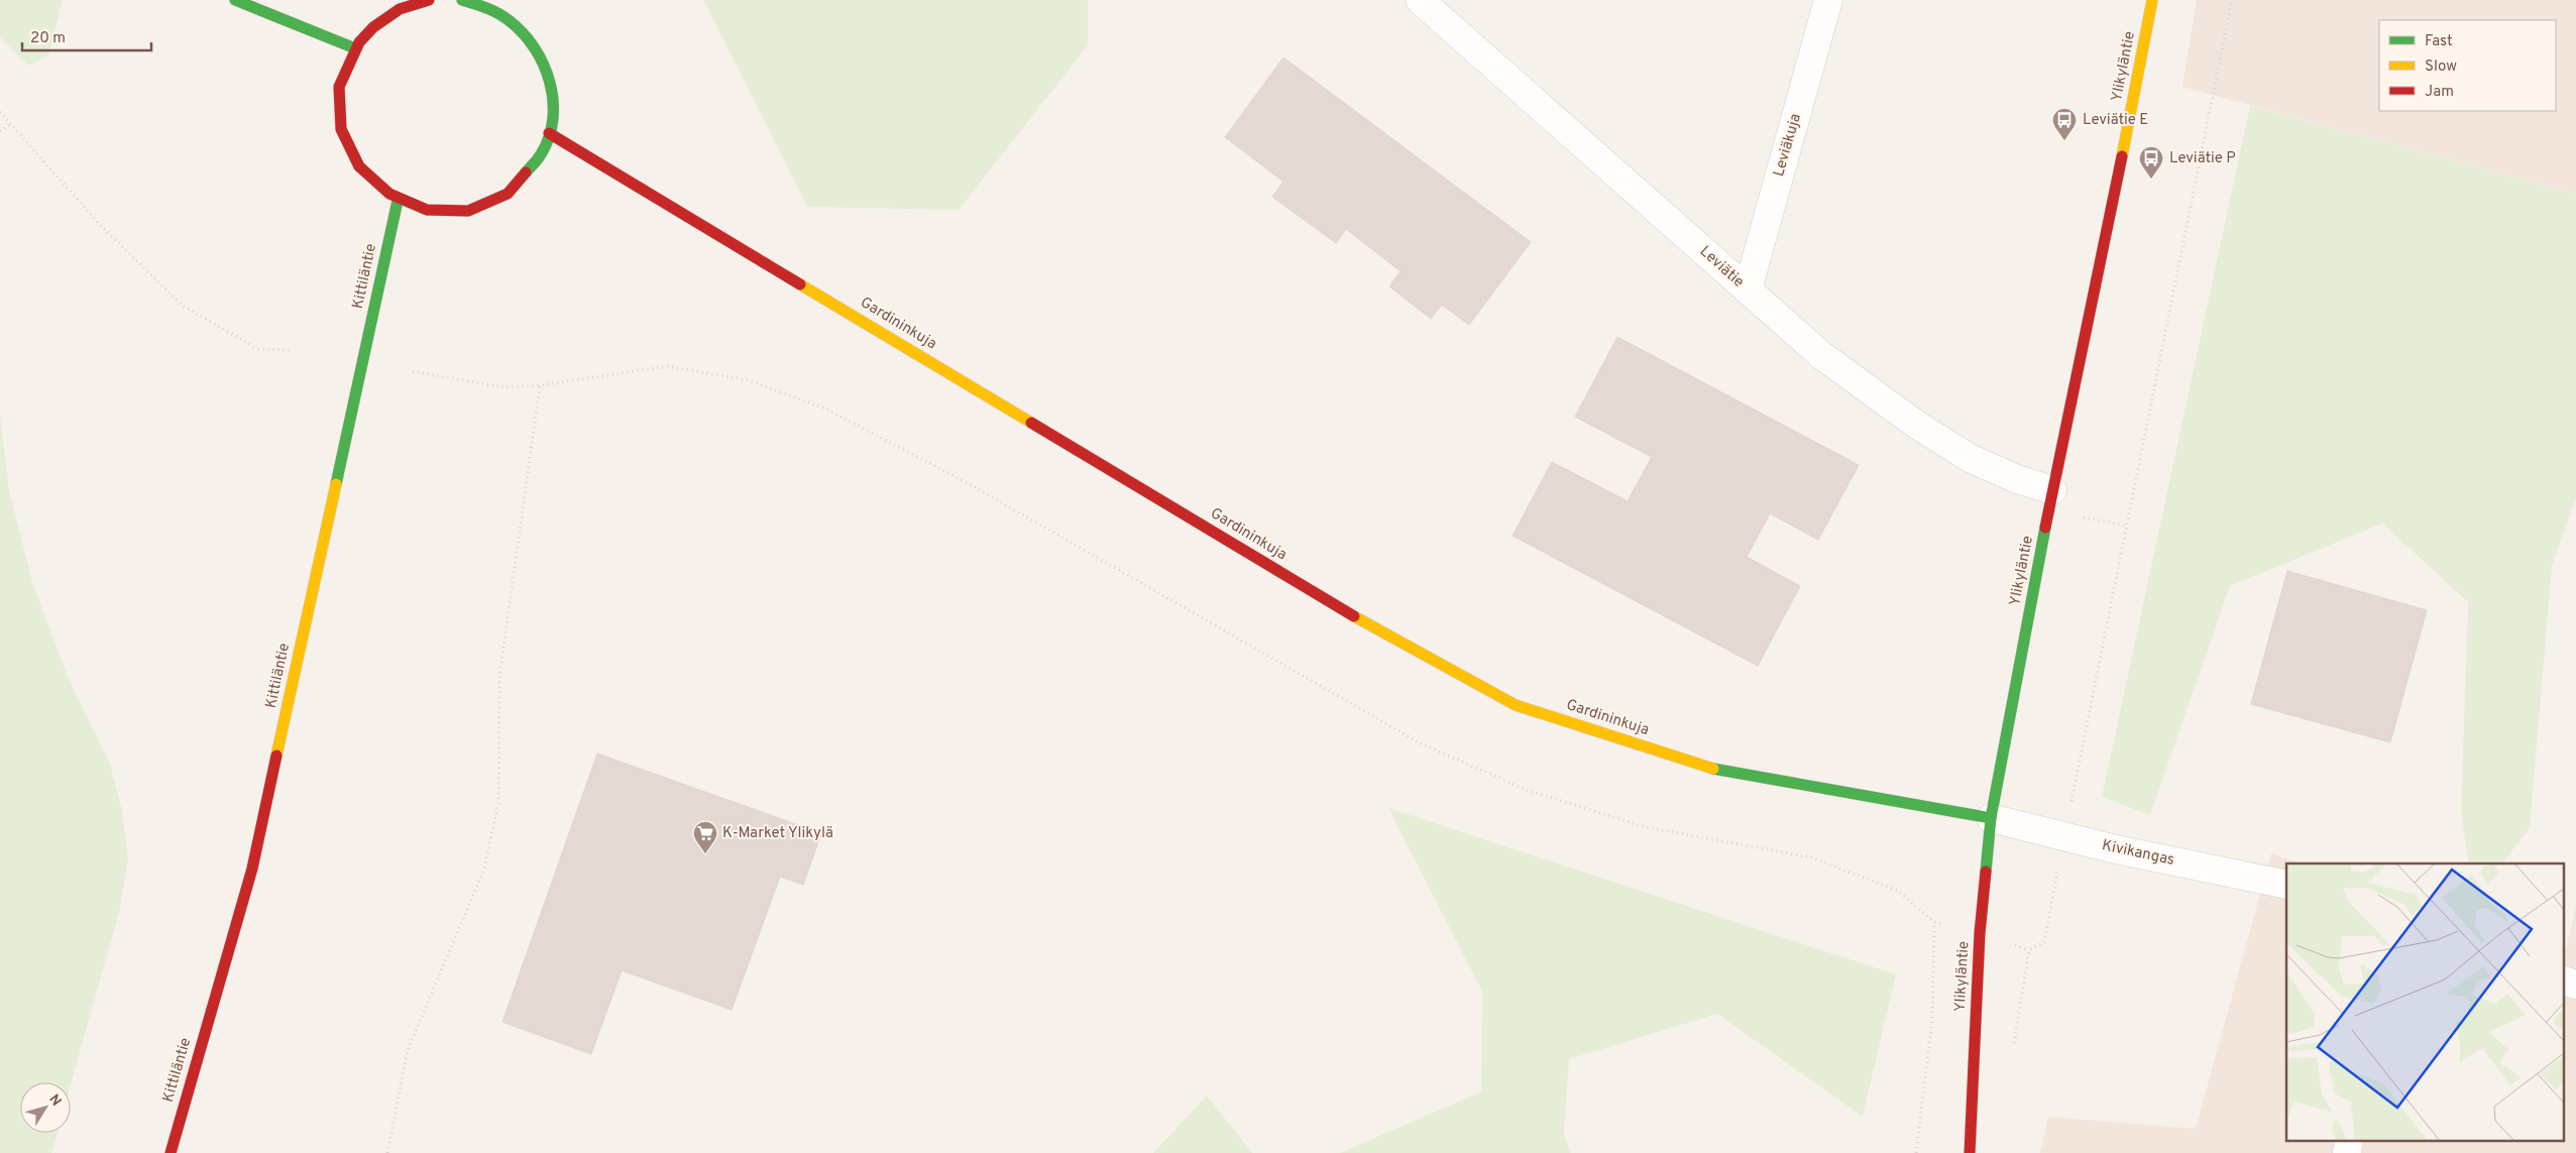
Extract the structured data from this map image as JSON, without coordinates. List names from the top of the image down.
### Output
{
  "streets": {
    "main road": ["Ylikyläntie", "Kittiläntie", "Gardininkuja"],
    "street": ["Leviäkuja", "Leviätie", "Kivikangas"]
  },
  "crossings": [
    ["Ylikyläntie", "Leviätie"],
    ["Ylikyläntie", "Gardininkuja"],
    ["Ylikyläntie", "Kivikangas"],
    ["Leviäkuja", "Leviätie"],
    ["Gardininkuja", "Kivikangas"]
  ],
  "places": {
    "bus stop": ["Leviätie E", "Leviätie P"],
    "supermarket": ["K-Market Ylikylä"]
  },
  "legend": ["Fast", "Slow", "Jam"],
  "scale_bar": "20 m",
  "north": "top right"
}
